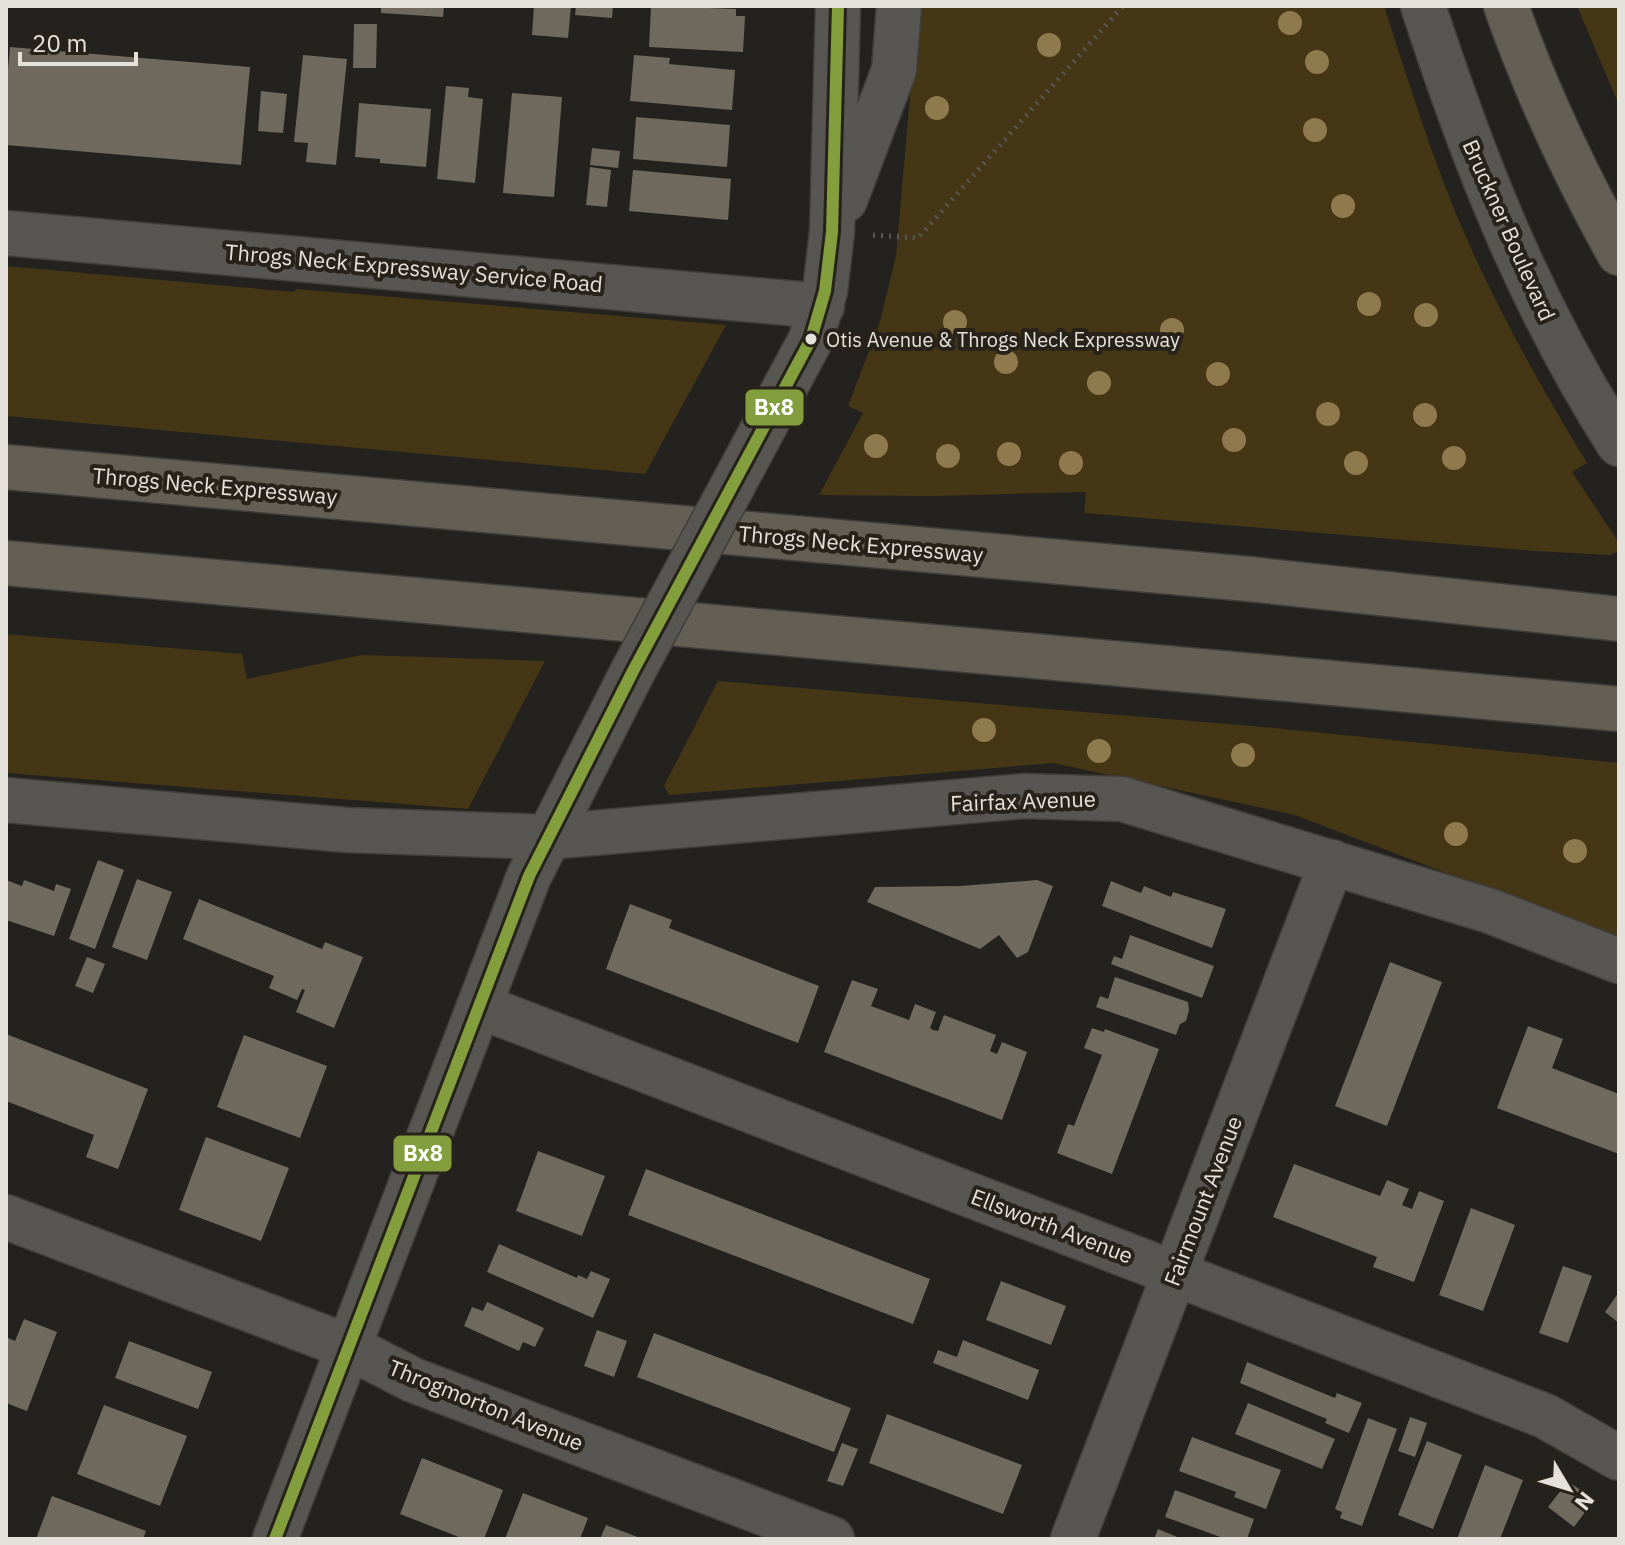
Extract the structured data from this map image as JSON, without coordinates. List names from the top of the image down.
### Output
{
  "streets": {
    "highway": ["Throgs Neck Expressway"],
    "street": [
      "Bruckner Boulevard",
      "Throgs Neck Expressway Service Road",
      "Fairfax Avenue",
      "Fairmount Avenue",
      "Ellsworth Avenue",
      "Throgmorton Avenue"
    ]
  },
  "crossings": [
    ["Fairfax Avenue", "Fairmount Avenue"],
    ["Fairmount Avenue", "Ellsworth Avenue"]
  ],
  "places": ["Otis Avenue & Throgs Neck Expressway"],
  "lines": ["transit line Bx8"],
  "scale_bar": "20 m",
  "north": "bottom right"
}
